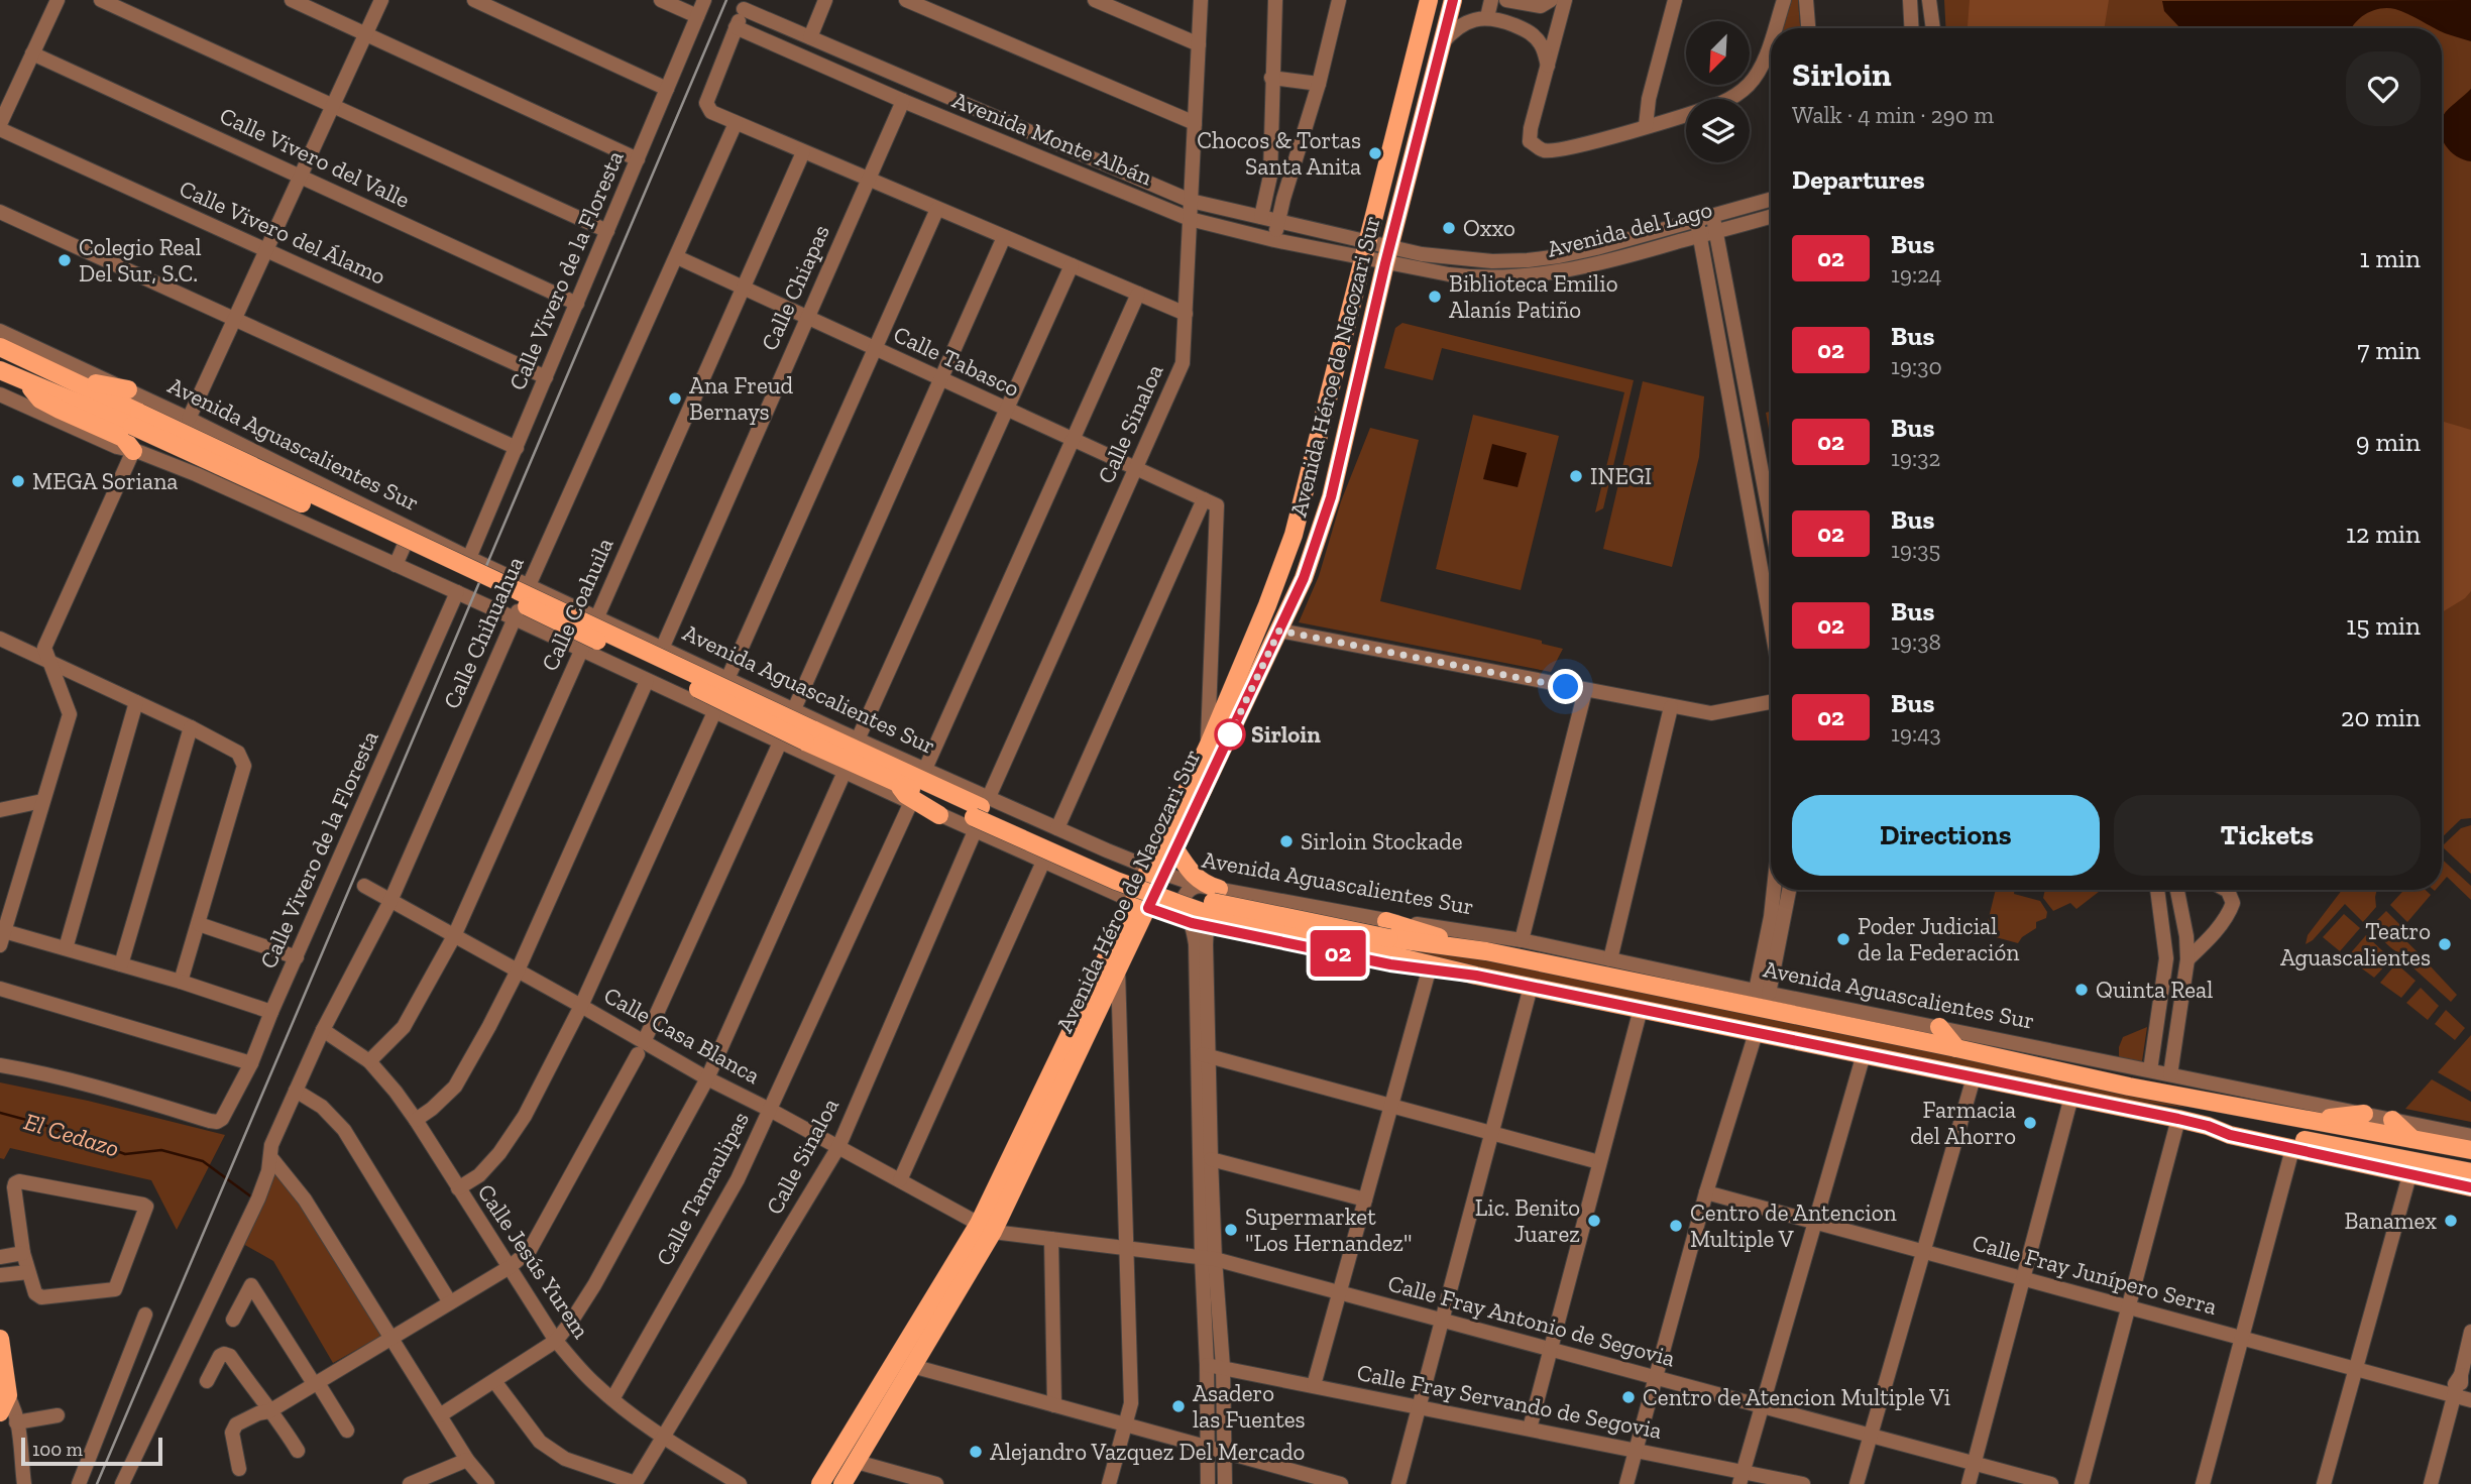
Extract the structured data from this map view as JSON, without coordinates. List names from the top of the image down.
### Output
{
  "streets": {
    "main road": ["Avenida Héroe de Nacozari Sur", "Avenida Aguascalientes Sur"],
    "street": [
      "Avenida Monte Albán",
      "Calle Vivero del Valle",
      "Avenida del Lago",
      "Calle Vivero del Álamo",
      "Calle Vivero de la Floresta",
      "Calle Chiapas",
      "Calle Tabasco",
      "Calle Sinaloa",
      "Calle Coahuila",
      "Calle Chihuahua",
      "Calle Casa Blanca",
      "Calle Tamaulipas",
      "Calle Jesús Yurem",
      "Calle Fray Junípero Serra",
      "Calle Fray Antonio de Segovia",
      "Calle Fray Servando de Segovia"
    ]
  },
  "crossings": [
    ["Avenida Monte Albán", "Avenida del Lago"],
    ["Avenida Monte Albán", "Calle Chiapas"],
    ["Avenida Monte Albán", "Avenida Héroe de Nacozari Sur"],
    ["Avenida Monte Albán", "Calle Sinaloa"],
    ["Calle Vivero del Valle", "Calle Vivero de la Floresta"],
    ["Avenida del Lago", "Avenida Héroe de Nacozari Sur"],
    ["Calle Vivero del Álamo", "Calle Vivero de la Floresta"],
    ["Calle Vivero de la Floresta", "Avenida Aguascalientes Sur"],
    ["Calle Chiapas", "Calle Tabasco"],
    ["Calle Chiapas", "Avenida Aguascalientes Sur"],
    ["Calle Tabasco", "Calle Sinaloa"],
    ["Calle Tabasco", "Calle Coahuila"],
    ["Calle Tabasco", "Calle Chihuahua"],
    ["Avenida Héroe de Nacozari Sur", "Avenida Aguascalientes Sur"],
    ["Avenida Héroe de Nacozari Sur", "Calle Casa Blanca"],
    ["Avenida Héroe de Nacozari Sur", "Calle Fray Antonio de Segovia"],
    ["Calle Sinaloa", "Avenida Aguascalientes Sur"],
    ["Calle Sinaloa", "Calle Casa Blanca"],
    ["Calle Sinaloa", "Calle Jesús Yurem"],
    ["Avenida Aguascalientes Sur", "Calle Coahuila"],
    ["Avenida Aguascalientes Sur", "Calle Chihuahua"],
    ["Avenida Aguascalientes Sur", "Calle Tamaulipas"],
    ["Calle Coahuila", "Calle Casa Blanca"],
    ["Calle Coahuila", "Calle Jesús Yurem"],
    ["Calle Chihuahua", "Calle Casa Blanca"],
    ["Calle Chihuahua", "Calle Jesús Yurem"],
    ["Calle Casa Blanca", "Calle Tamaulipas"],
    ["Calle Casa Blanca", "Calle Fray Antonio de Segovia"],
    ["Calle Tamaulipas", "Calle Jesús Yurem"]
  ],
  "water": ["El Cedazo"],
  "places": [
    "Chocos & Tortas Santa Anita",
    "Oxxo",
    "Colegio Real Del Sur, S.C.",
    "Biblioteca Emilio Alanís Patiño",
    "Ana Freud Bernays",
    "INEGI",
    "MEGA Soriana",
    "Sirloin",
    "Sirloin Stockade",
    "Poder Judicial de la Federación",
    "Teatro Aguascalientes",
    "Quinta Real",
    "Farmacia del Ahorro",
    "Lic. Benito Juarez",
    "Banamex",
    "Centro de Antencion Multiple V",
    "Supermarket \"Los Hernandez\"",
    "Centro de Atencion Multiple Vi",
    "Asadero las Fuentes",
    "Alejandro Vazquez Del Mercado"
  ],
  "lines": ["bus line 02"],
  "scale_bar": "100 m",
  "north": "bottom left",
  "page": {
    "on_map": "02",
    "heading": [
      ["Sirloin", "Walk · 4 min · 290 m"],
      "Departures"
    ],
    "list": [
      {
        "mark": "02",
        "name": "Bus",
        "note": "19:24",
        "value": "1 min"
      },
      {
        "mark": "02",
        "name": "Bus",
        "note": "19:30",
        "value": "7 min"
      },
      {
        "mark": "02",
        "name": "Bus",
        "note": "19:32",
        "value": "9 min"
      },
      {
        "mark": "02",
        "name": "Bus",
        "note": "19:35",
        "value": "12 min"
      },
      {
        "mark": "02",
        "name": "Bus",
        "note": "19:38",
        "value": "15 min"
      },
      {
        "mark": "02",
        "name": "Bus",
        "note": "19:43",
        "value": "20 min"
      }
    ],
    "buttons": ["Directions", "Tickets"],
    "scale": "100 m"
  }
}
